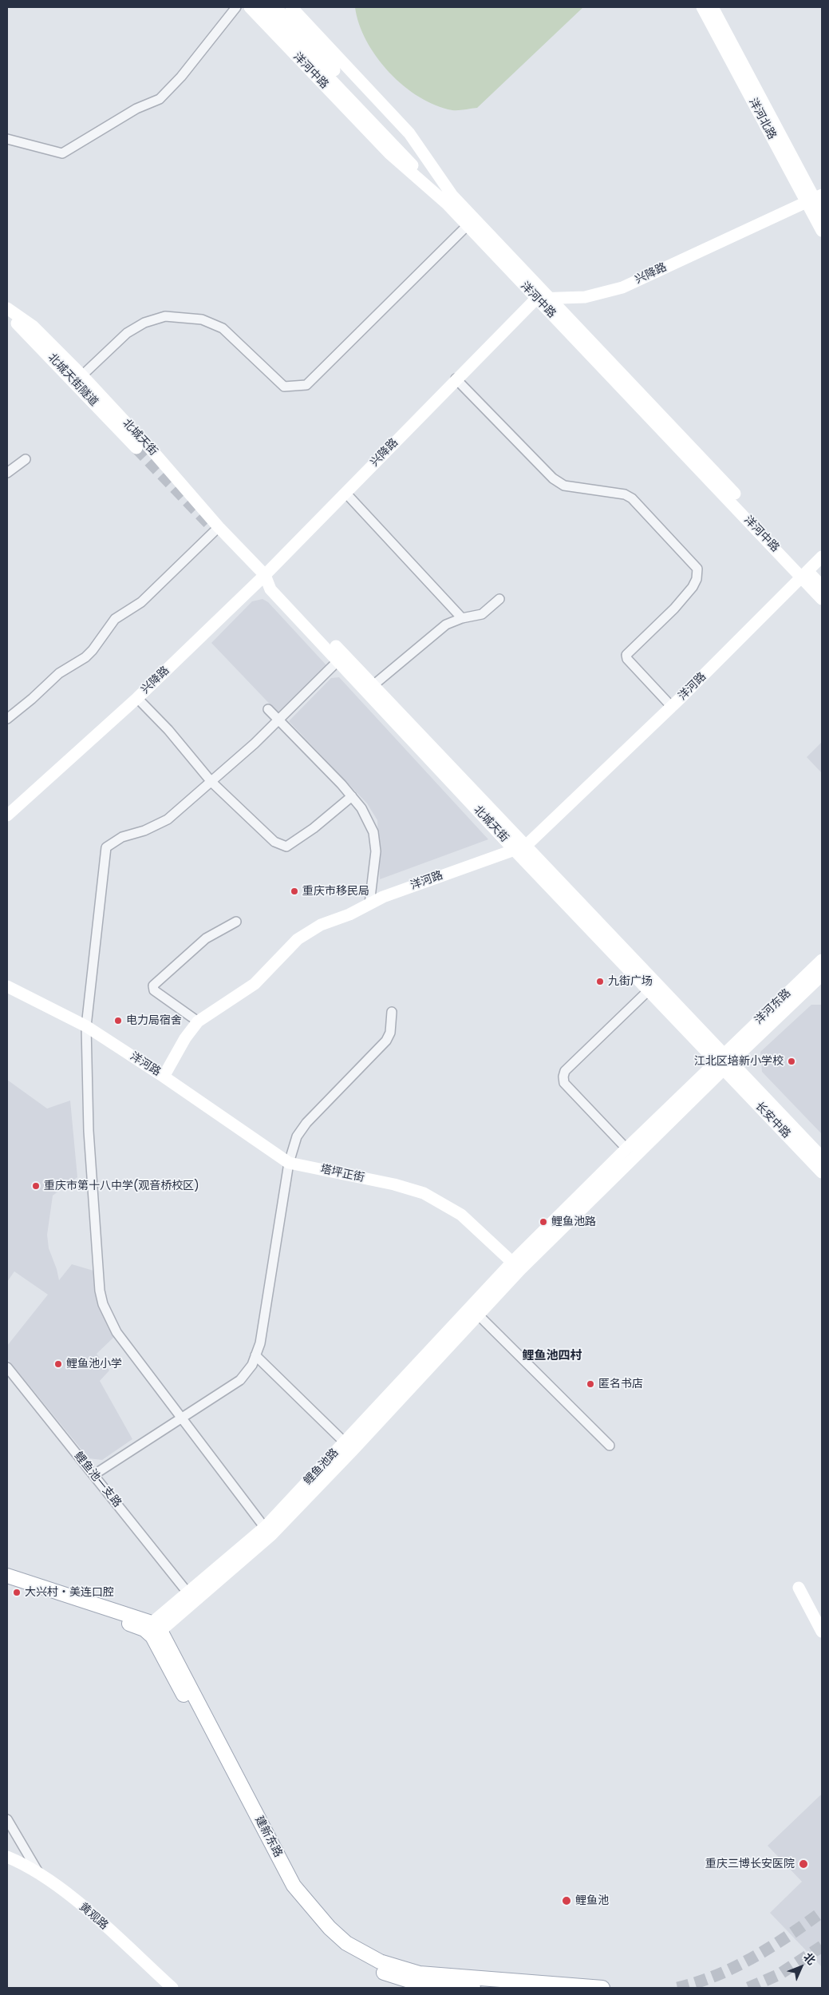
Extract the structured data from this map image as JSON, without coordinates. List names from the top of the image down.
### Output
{
  "streets": {
    "main road": ["建新东路"],
    "street": [
      "洋河中路",
      "洋河北路",
      "兴降路",
      "北城天街隧道",
      "北城天街",
      "洋河路",
      "洋河东路",
      "长安中路",
      "塔坪正街",
      "鲤鱼池路",
      "鲤鱼池一支路",
      "黄观路"
    ]
  },
  "crossings": [
    ["洋河中路", "兴降路"],
    ["洋河中路", "洋河路"],
    ["洋河北路", "兴降路"],
    ["兴降路", "北城天街"],
    ["北城天街", "洋河路"],
    ["北城天街", "洋河东路"],
    ["北城天街", "长安中路"],
    ["北城天街", "鲤鱼池路"],
    ["洋河路", "塔坪正街"],
    ["洋河东路", "长安中路"],
    ["洋河东路", "鲤鱼池路"],
    ["长安中路", "鲤鱼池路"],
    ["塔坪正街", "鲤鱼池路"],
    ["鲤鱼池路", "鲤鱼池一支路"],
    ["鲤鱼池路", "建新东路"]
  ],
  "districts": ["鲤鱼池四村"],
  "places": [
    "重庆市移民局",
    "九街广场",
    "电力局宿舍",
    "江北区培新小学校",
    "重庆市第十八中学(观音桥校区)",
    "鲤鱼池路",
    "鲤鱼池小学",
    "匿名书店",
    "大兴村‧美连口腔",
    "重庆三博长安医院",
    "鲤鱼池"
  ],
  "north": "top right"
}
